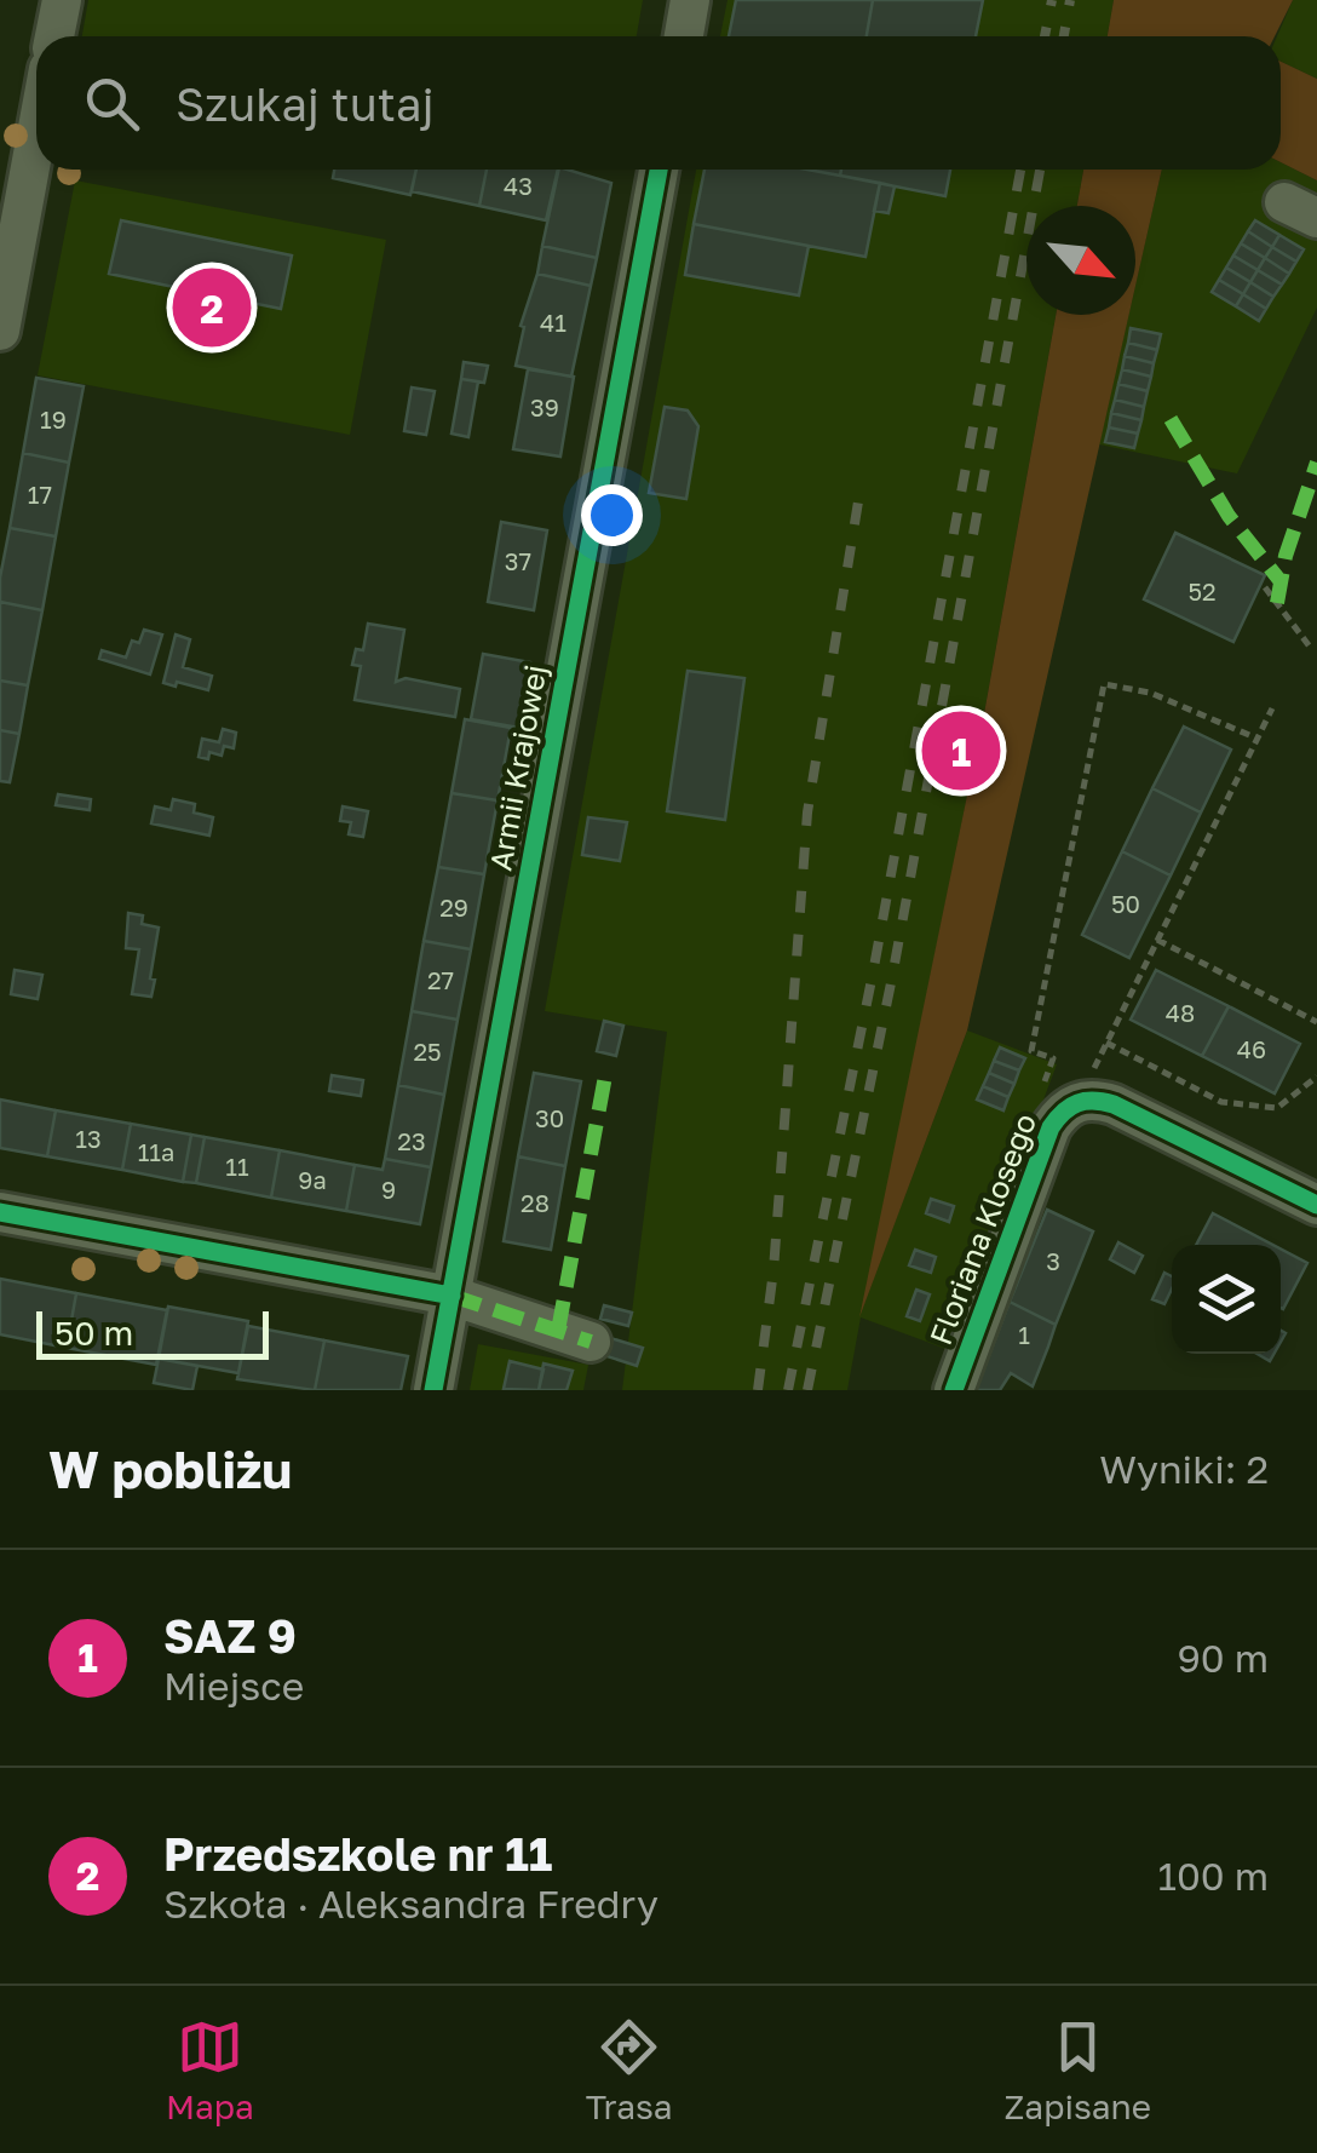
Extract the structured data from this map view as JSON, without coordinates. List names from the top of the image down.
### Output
{
  "streets": {
    "street": ["Armii Krajowej", "Floriana Klosego"]
  },
  "house_numbers": [
    "43",
    "41",
    "39",
    "19",
    "17",
    "37",
    "52",
    "50",
    "29",
    "27",
    "48",
    "46",
    "25",
    "30",
    "13",
    "23",
    "11a",
    "11",
    "9a",
    "9",
    "28",
    "3",
    "1"
  ],
  "scale_bar": "50 m",
  "north": "bottom right",
  "page": {
    "search": "Szukaj tutaj",
    "pins": ["2", "1"],
    "scale": "50 m",
    "heading": ["W pobliżu", "Wyniki: 2"],
    "list": [
      {
        "mark": "1",
        "name": "SAZ 9",
        "note": "Miejsce",
        "value": "90 m"
      },
      {
        "mark": "2",
        "name": "Przedszkole nr 11",
        "note": "Szkoła · Aleksandra Fredry",
        "value": "100 m"
      }
    ],
    "nav": ["Mapa", "Trasa", "Zapisane"]
  }
}
